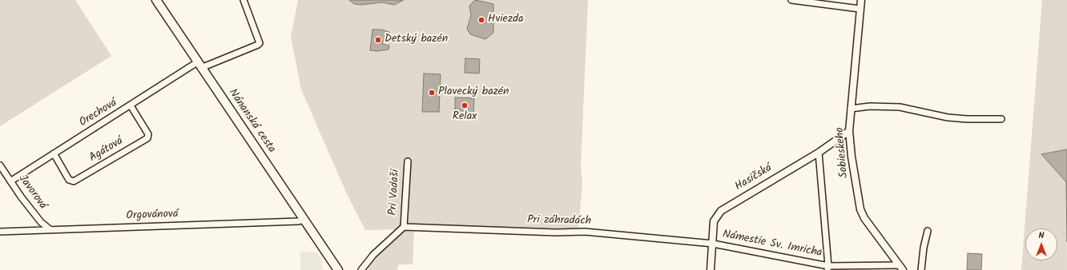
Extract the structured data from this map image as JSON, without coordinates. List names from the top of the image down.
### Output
{
  "streets": {
    "main road": ["Nánanská cesta"],
    "street": [
      "Orechová",
      "Agátová",
      "Sobieskeho",
      "Hasičská",
      "Javorová",
      "Pri Vadaši",
      "Orgovánová",
      "Pri záhradách",
      "Námestie Sv. Imricha"
    ]
  },
  "crossings": [
    ["Orechová", "Nánanská cesta"],
    ["Orechová", "Agátová"],
    ["Orechová", "Javorová"],
    ["Nánanská cesta", "Orgovánová"],
    ["Sobieskeho", "Hasičská"],
    ["Sobieskeho", "Námestie Sv. Imricha"],
    ["Hasičská", "Pri záhradách"],
    ["Hasičská", "Námestie Sv. Imricha"],
    ["Javorová", "Orgovánová"],
    ["Pri Vadaši", "Pri záhradách"],
    ["Pri záhradách", "Námestie Sv. Imricha"]
  ],
  "places": [
    "Hviezda",
    "Detský bazén",
    "Plavecký bazén",
    "Relax"
  ],
  "north": "top"
}
